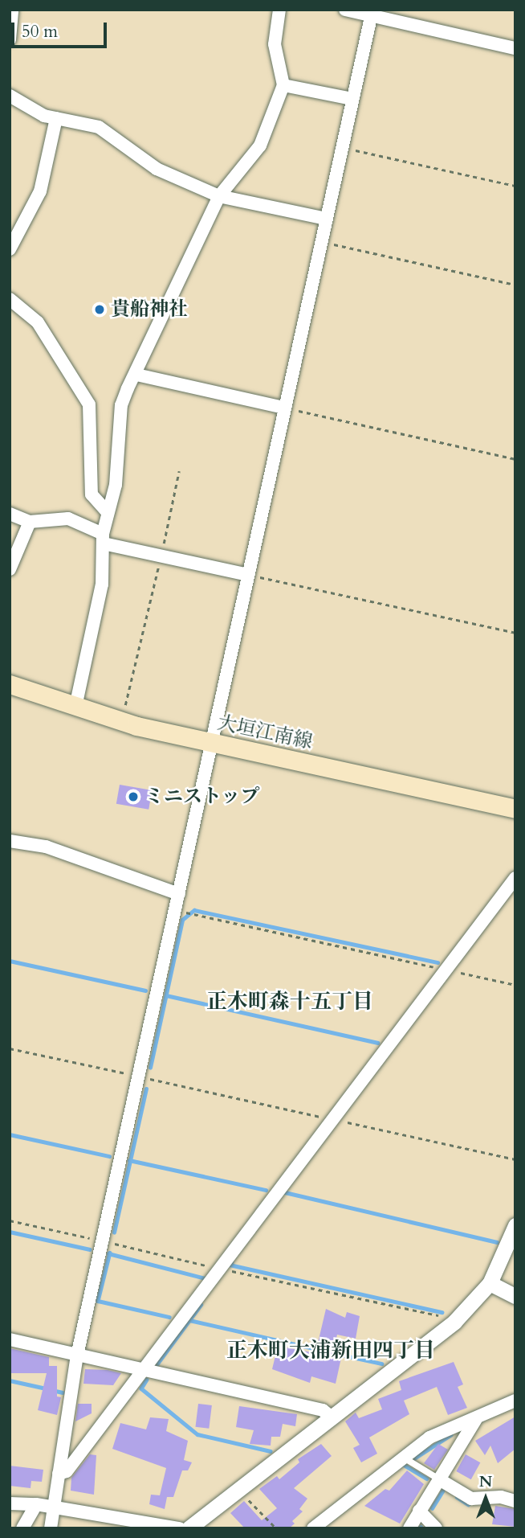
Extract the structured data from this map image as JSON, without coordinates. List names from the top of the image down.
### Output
{
  "streets": {
    "main road": ["大垣江南線"]
  },
  "districts": ["正木町森十五丁目", "正木町大浦新田四丁目"],
  "places": ["貴船神社", "ミニストップ"],
  "scale_bar": "50 m",
  "north": "top"
}
